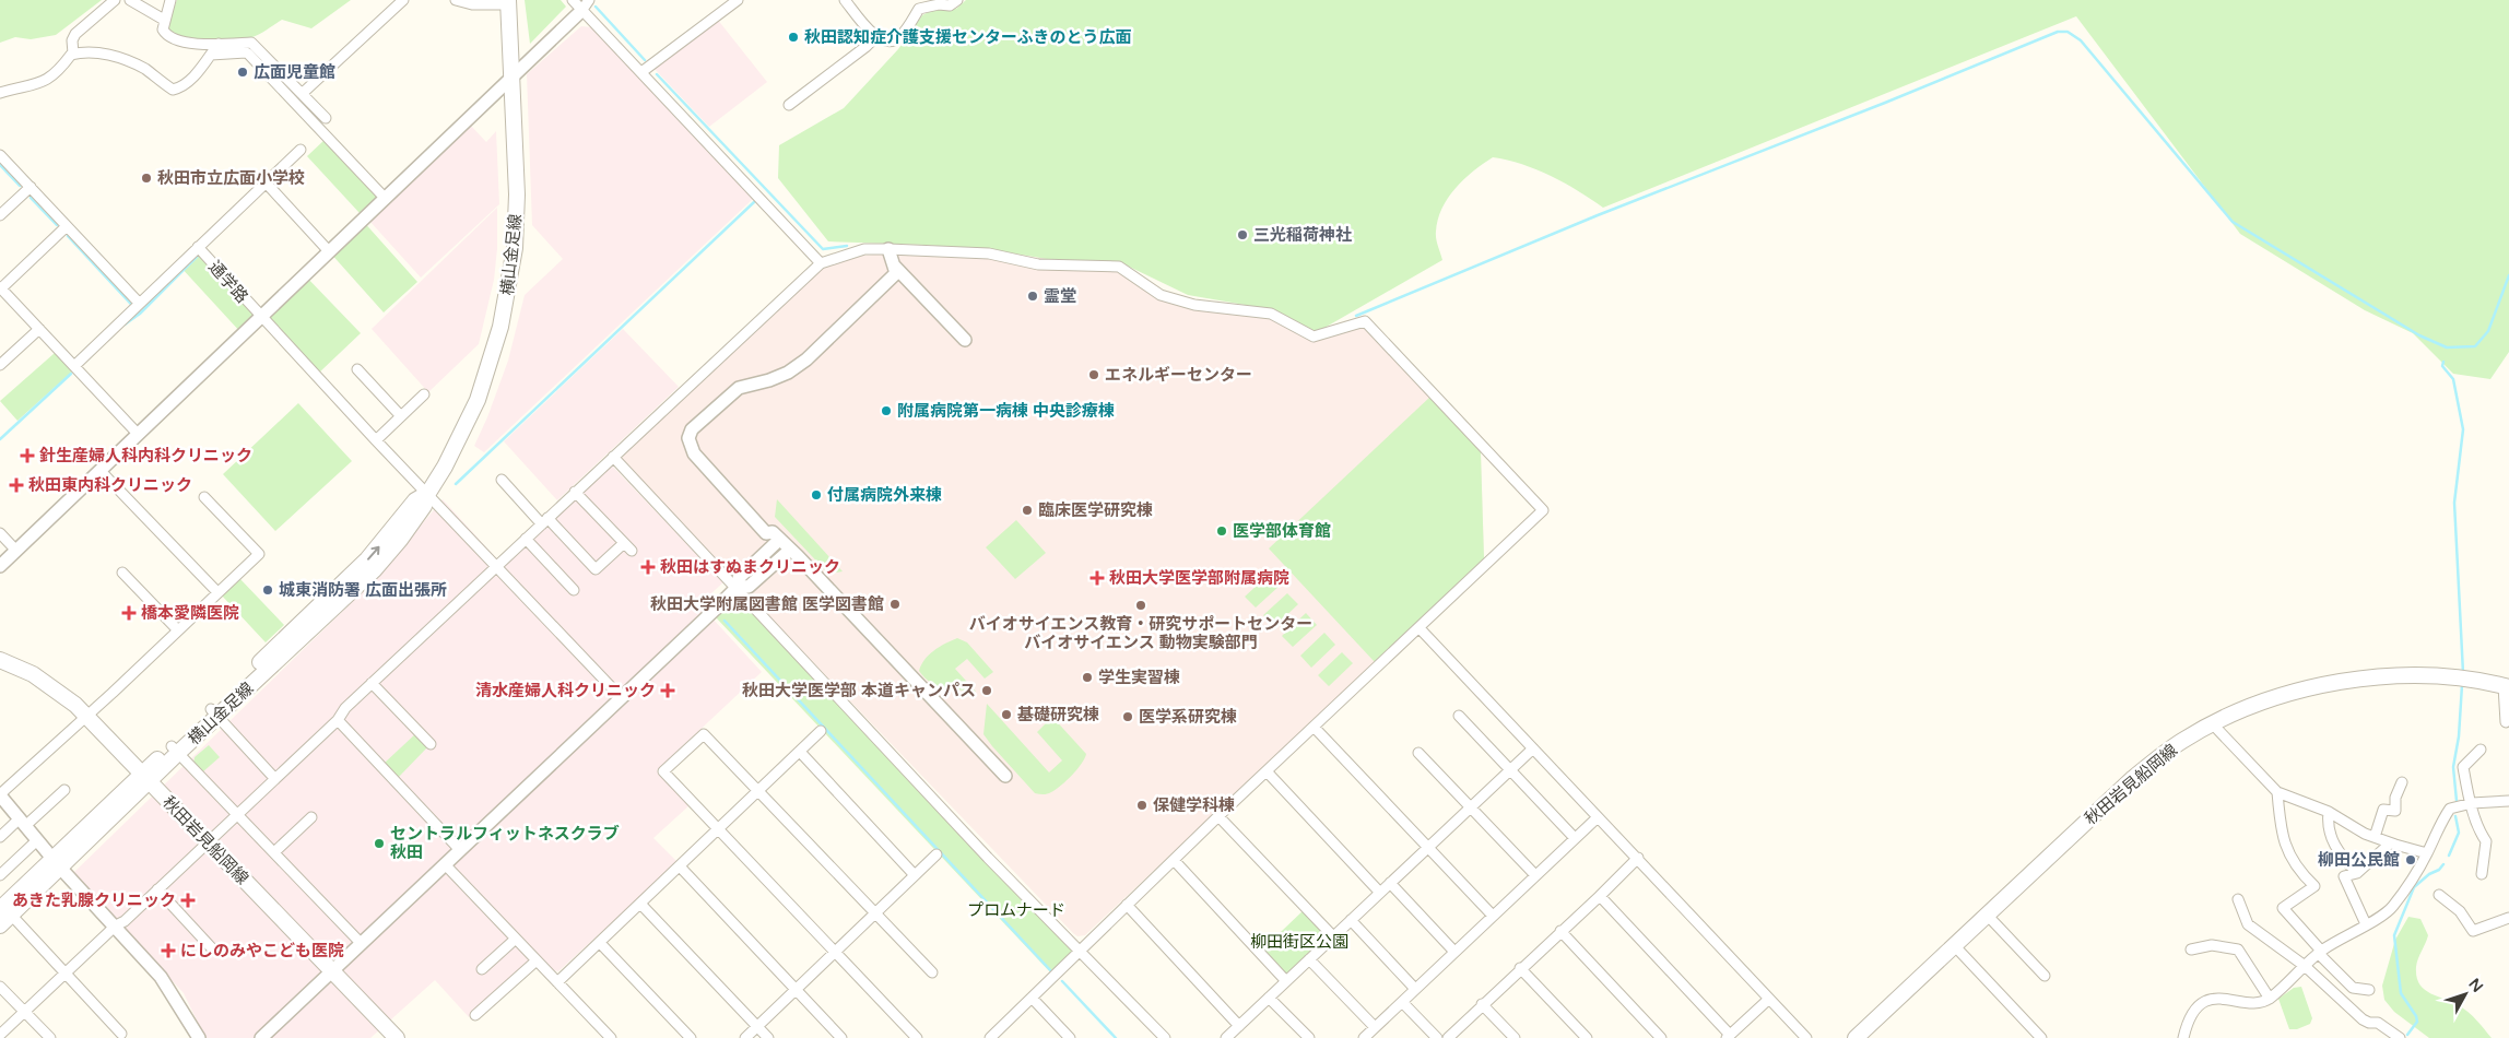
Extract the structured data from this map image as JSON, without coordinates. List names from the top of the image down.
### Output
{
  "streets": {
    "main road": ["横山金足線", "秋田岩見船岡線"],
    "street": ["通学路"]
  },
  "crossings": [
    ["横山金足線", "通学路"],
    ["横山金足線", "秋田岩見船岡線"]
  ],
  "parks": ["プロムナード", "柳田街区公園"],
  "places": {
    "other": [
      "秋田認知症介護支援センターふきのとう広面",
      "広面児童館",
      "秋田市立広面小学校",
      "三光稲荷神社",
      "霊堂",
      "エネルギーセンター",
      "附属病院第一病棟 中央診療棟",
      "付属病院外来棟",
      "臨床医学研究棟",
      "医学部体育館",
      "城東消防署 広面出張所",
      "秋田大学附属図書館 医学図書館",
      "バイオサイエンス教育・研究サポートセンター バイオサイエンス 動物実験部門",
      "学生実習棟",
      "秋田大学医学部 本道キャンパス",
      "基礎研究棟",
      "医学系研究棟",
      "保健学科棟",
      "セントラルフィットネスクラブ 秋田",
      "柳田公民館"
    ],
    "health": [
      "針生産婦人科内科クリニック",
      "秋田東内科クリニック",
      "秋田はすぬまクリニック",
      "秋田大学医学部附属病院",
      "橋本愛隣医院",
      "清水産婦人科クリニック",
      "あきた乳腺クリニック",
      "にしのみやこども医院"
    ]
  },
  "north": "top right"
}
